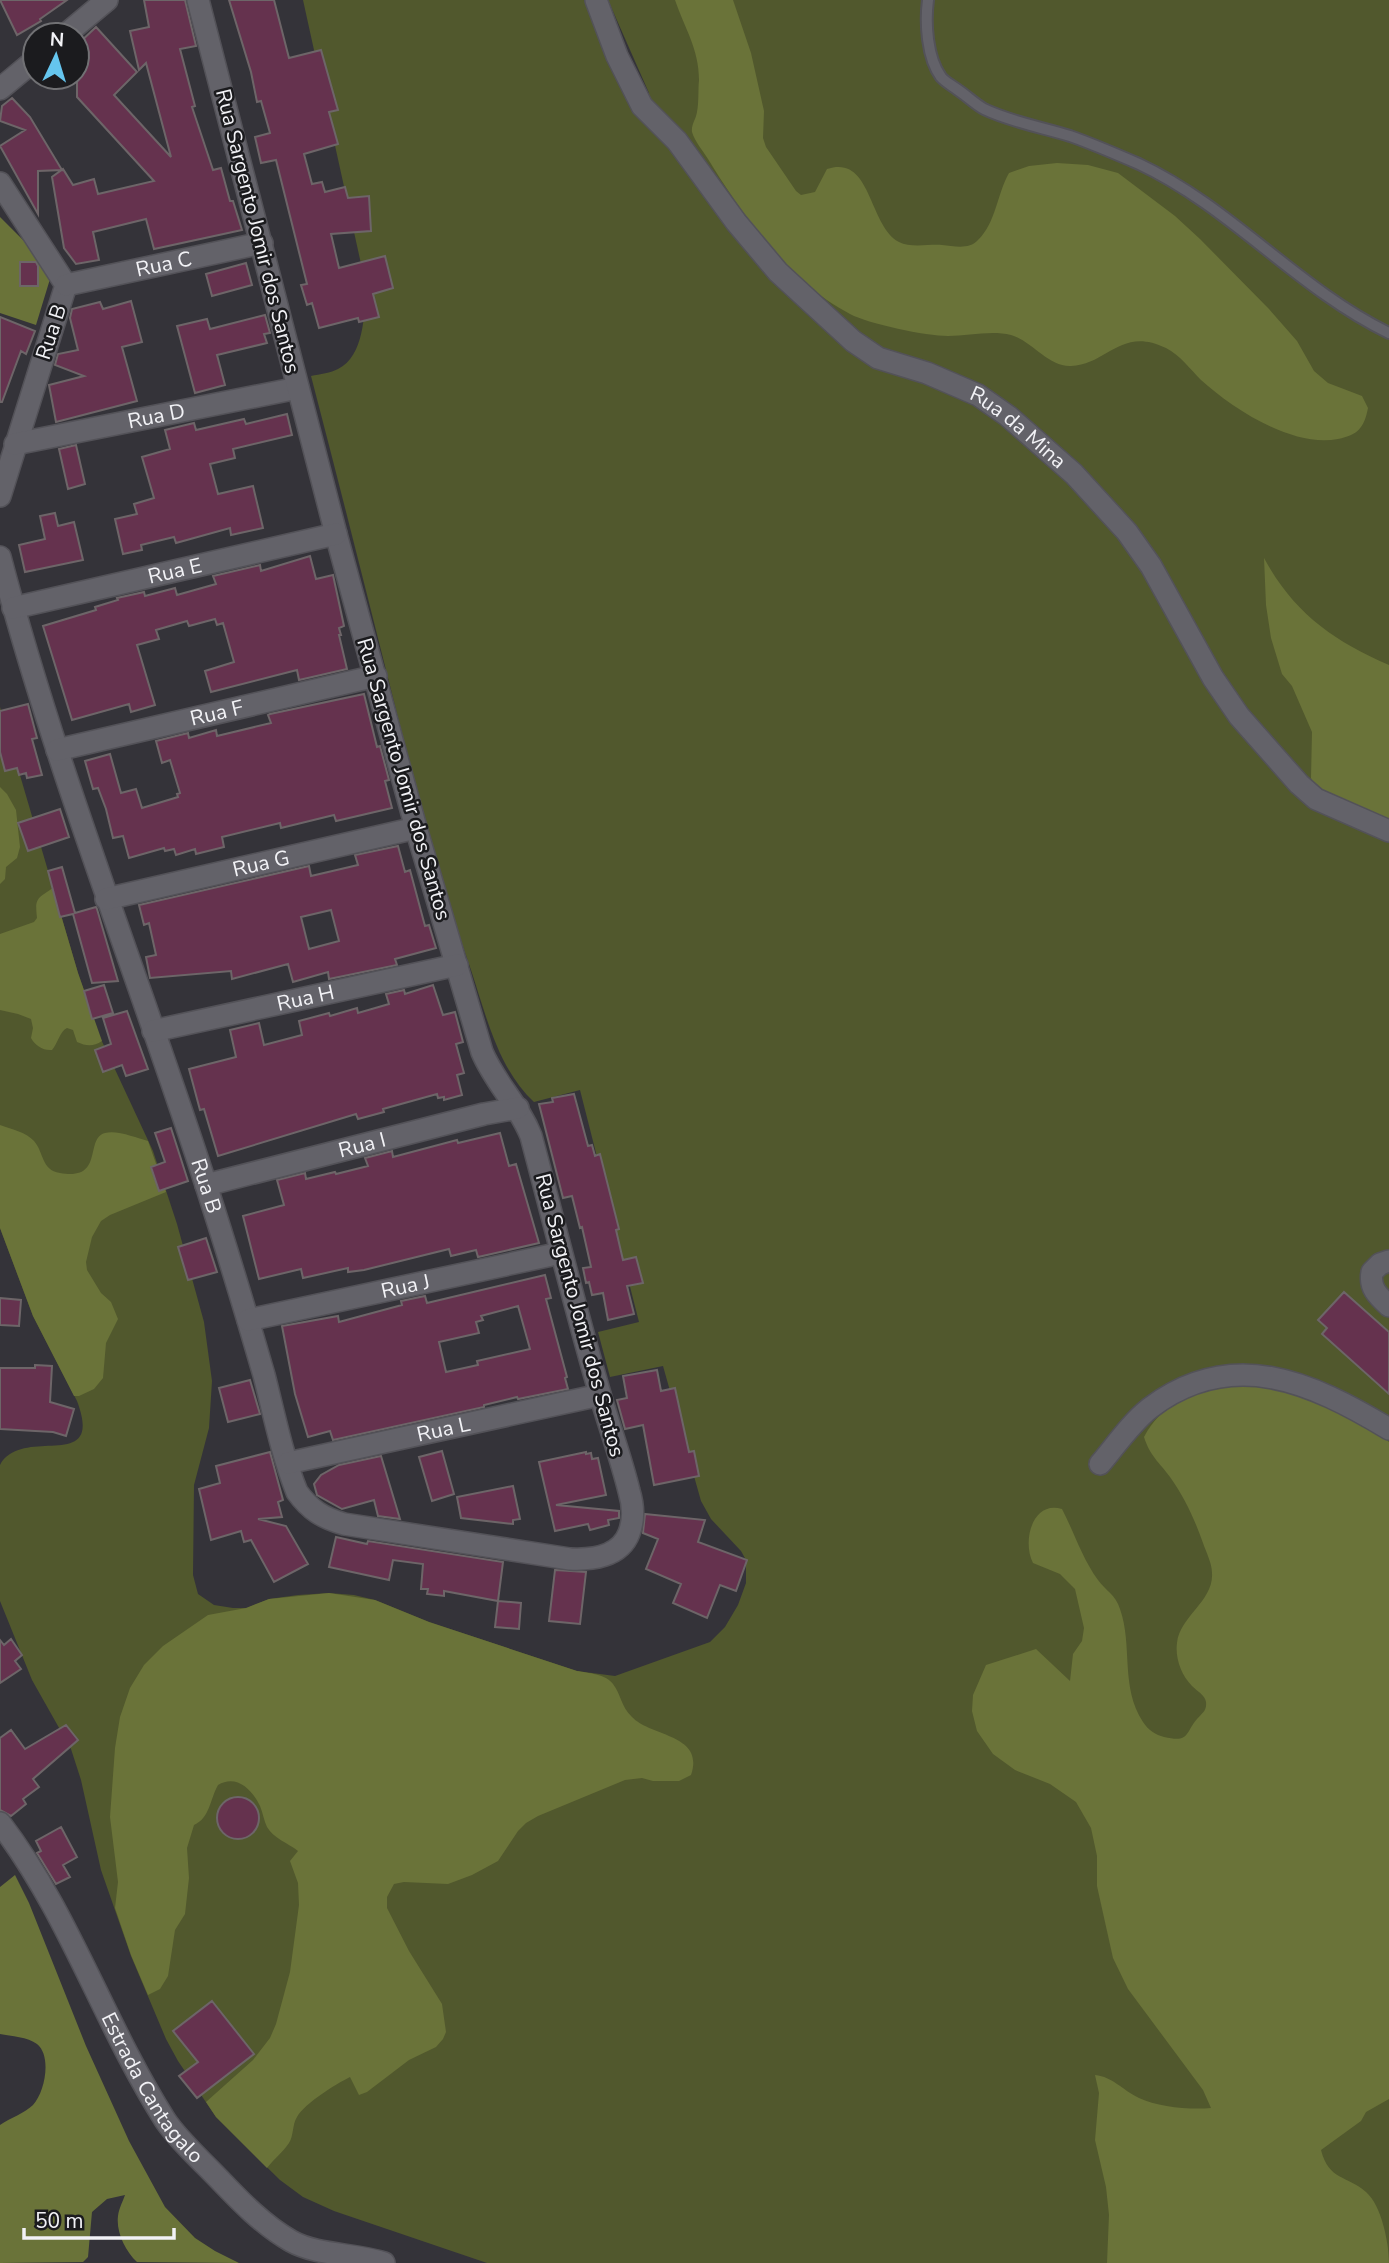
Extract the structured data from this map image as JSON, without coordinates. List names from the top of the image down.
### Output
{
  "streets": {
    "street": [
      "Rua Sargento Jomir dos Santos",
      "Rua C",
      "Rua B",
      "Rua D",
      "Rua da Mina",
      "Rua E",
      "Rua F",
      "Rua G",
      "Rua H",
      "Rua I",
      "Rua J",
      "Rua L",
      "Estrada Cantagalo"
    ]
  },
  "crossings": [
    ["Rua Sargento Jomir dos Santos", "Rua C"],
    ["Rua Sargento Jomir dos Santos", "Rua B"],
    ["Rua Sargento Jomir dos Santos", "Rua D"],
    ["Rua Sargento Jomir dos Santos", "Rua E"],
    ["Rua Sargento Jomir dos Santos", "Rua F"],
    ["Rua Sargento Jomir dos Santos", "Rua G"],
    ["Rua Sargento Jomir dos Santos", "Rua H"],
    ["Rua Sargento Jomir dos Santos", "Rua I"],
    ["Rua Sargento Jomir dos Santos", "Rua J"],
    ["Rua Sargento Jomir dos Santos", "Rua L"],
    ["Rua C", "Rua B"],
    ["Rua B", "Rua D"],
    ["Rua B", "Rua E"],
    ["Rua B", "Rua F"],
    ["Rua B", "Rua G"],
    ["Rua B", "Rua H"],
    ["Rua B", "Rua I"],
    ["Rua B", "Rua J"],
    ["Rua B", "Rua L"]
  ],
  "scale_bar": "50 m",
  "north": "top"
}
